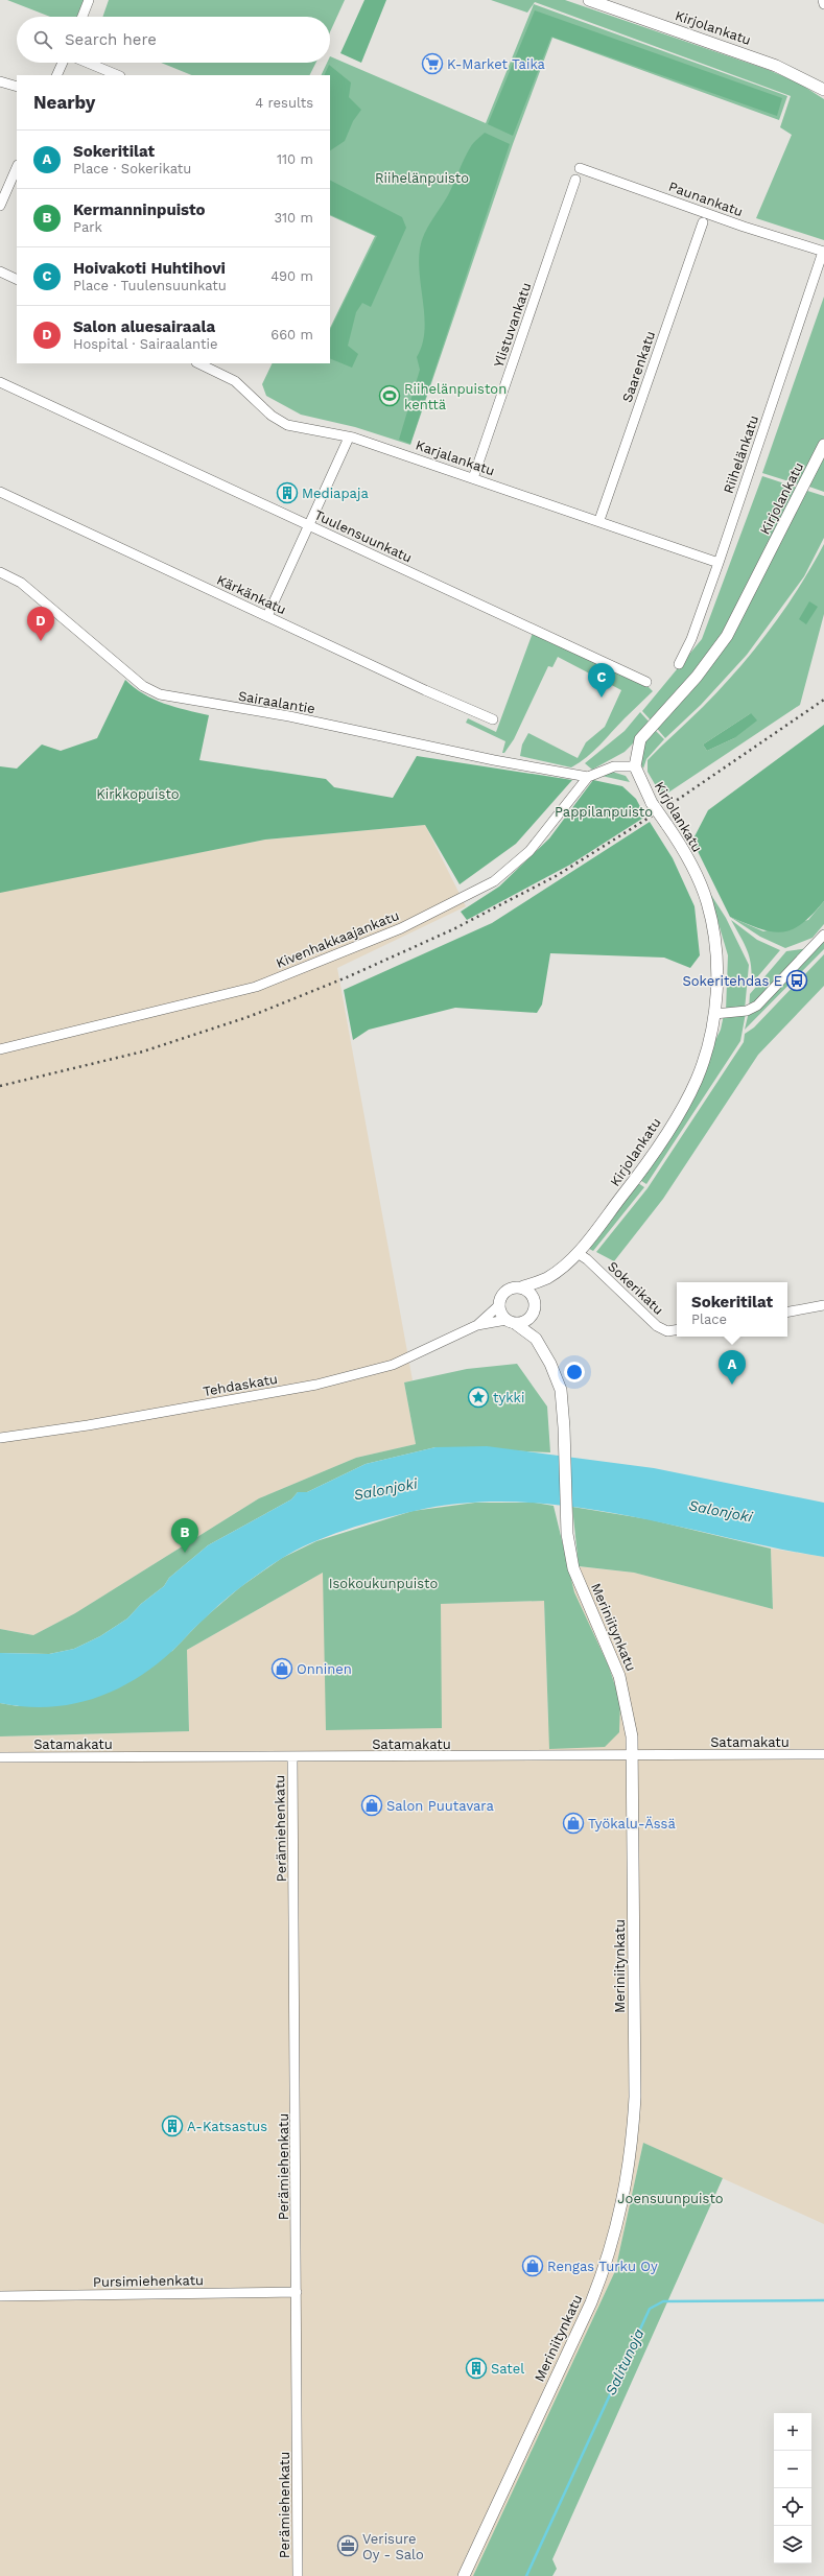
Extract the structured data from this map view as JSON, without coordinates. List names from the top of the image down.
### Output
{
  "streets": {
    "main road": ["Kirjolankatu", "Meriniitynkatu"],
    "street": [
      "Paunankatu",
      "Ylistuvankatu",
      "Saarenkatu",
      "Riihelänkatu",
      "Karjalankatu",
      "Tuulensuunkatu",
      "Kärkänkatu",
      "Sairaalantie",
      "Kivenhakkaajankatu",
      "Sokerikatu",
      "Tehdaskatu",
      "Satamakatu",
      "Perämiehenkatu",
      "Pursimiehenkatu"
    ]
  },
  "crossings": [
    ["Kirjolankatu", "Kivenhakkaajankatu"],
    ["Kirjolankatu", "Sokerikatu"],
    ["Kirjolankatu", "Tehdaskatu"],
    ["Kirjolankatu", "Meriniitynkatu"],
    ["Paunankatu", "Riihelänkatu"],
    ["Ylistuvankatu", "Karjalankatu"],
    ["Saarenkatu", "Karjalankatu"],
    ["Riihelänkatu", "Karjalankatu"],
    ["Sairaalantie", "Kivenhakkaajankatu"],
    ["Tehdaskatu", "Meriniitynkatu"],
    ["Meriniitynkatu", "Satamakatu"],
    ["Satamakatu", "Perämiehenkatu"],
    ["Perämiehenkatu", "Pursimiehenkatu"]
  ],
  "water": ["Salonjoki", "Salitunoja"],
  "parks": [
    "Riihelänpuisto",
    "Kirkkopuisto",
    "Pappilanpuisto",
    "Isokoukunpuisto",
    "Joensuunpuisto"
  ],
  "places": {
    "supermarket": ["K-Market Taika"],
    "sports": ["Riihelänpuiston kenttä"],
    "building": ["Mediapaja", "A-Katsastus", "Satel"],
    "bus stop": ["Sokeritehdas E"],
    "place": ["tykki"],
    "shop": [
      "Onninen",
      "Salon Puutavara",
      "Työkalu-Ässä",
      "Rengas Turku Oy"
    ],
    "office": ["Verisure Oy - Salo"]
  },
  "page": {
    "search": "Search here",
    "heading": ["Nearby", "4 results"],
    "list": [
      {
        "mark": "A",
        "name": "Sokeritilat",
        "note": "Place · Sokerikatu",
        "value": "110 m"
      },
      {
        "mark": "B",
        "name": "Kermanninpuisto",
        "note": "Park",
        "value": "310 m"
      },
      {
        "mark": "C",
        "name": "Hoivakoti Huhtihovi",
        "note": "Place · Tuulensuunkatu",
        "value": "490 m"
      },
      {
        "mark": "D",
        "name": "Salon aluesairaala",
        "note": "Hospital · Sairaalantie",
        "value": "660 m"
      }
    ],
    "pins": [
      "D",
      "C",
      "A",
      "B"
    ],
    "popup": ["Sokeritilat", "Place"],
    "map_buttons": ["+", "−"]
  }
}
